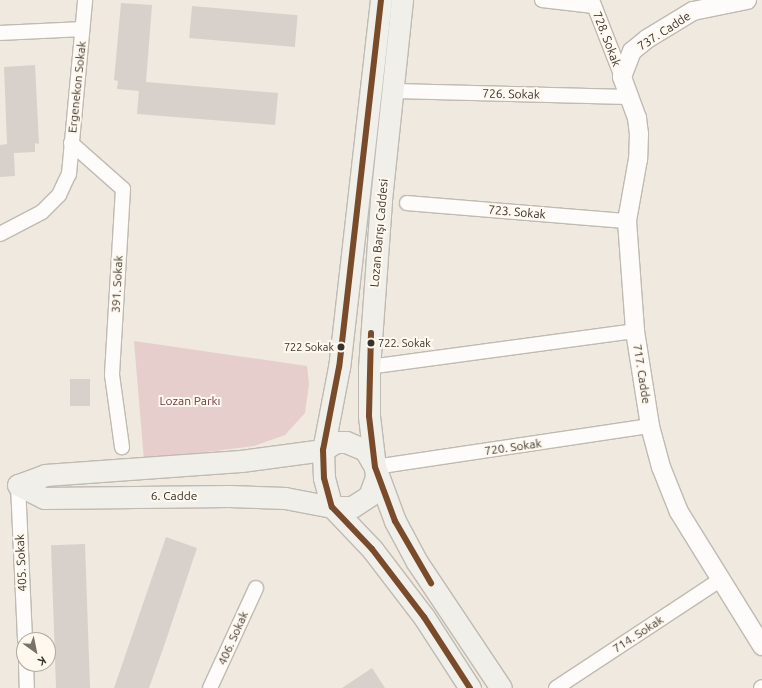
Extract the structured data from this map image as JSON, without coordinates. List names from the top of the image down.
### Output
{
  "streets": {
    "main road": ["Lozan Barışı Caddesi", "6. Cadde"],
    "street": [
      "737. Cadde",
      "728. Sokak",
      "Ergenekon Sokak",
      "726. Sokak",
      "723. Sokak",
      "391. Sokak",
      "717. Cadde",
      "720. Sokak",
      "405. Sokak",
      "714. Sokak",
      "406. Sokak"
    ]
  },
  "crossings": [
    ["737. Cadde", "728. Sokak"],
    ["737. Cadde", "717. Cadde"],
    ["728. Sokak", "717. Cadde"],
    ["Ergenekon Sokak", "391. Sokak"],
    ["726. Sokak", "Lozan Barışı Caddesi"],
    ["726. Sokak", "717. Cadde"],
    ["723. Sokak", "717. Cadde"],
    ["Lozan Barışı Caddesi", "720. Sokak"],
    ["Lozan Barışı Caddesi", "6. Cadde"],
    ["717. Cadde", "720. Sokak"],
    ["717. Cadde", "714. Sokak"],
    ["720. Sokak", "6. Cadde"],
    ["6. Cadde", "405. Sokak"]
  ],
  "parks": ["Lozan Parkı"],
  "places": ["722. Sokak", "722 Sokak"],
  "north": "bottom right"
}
